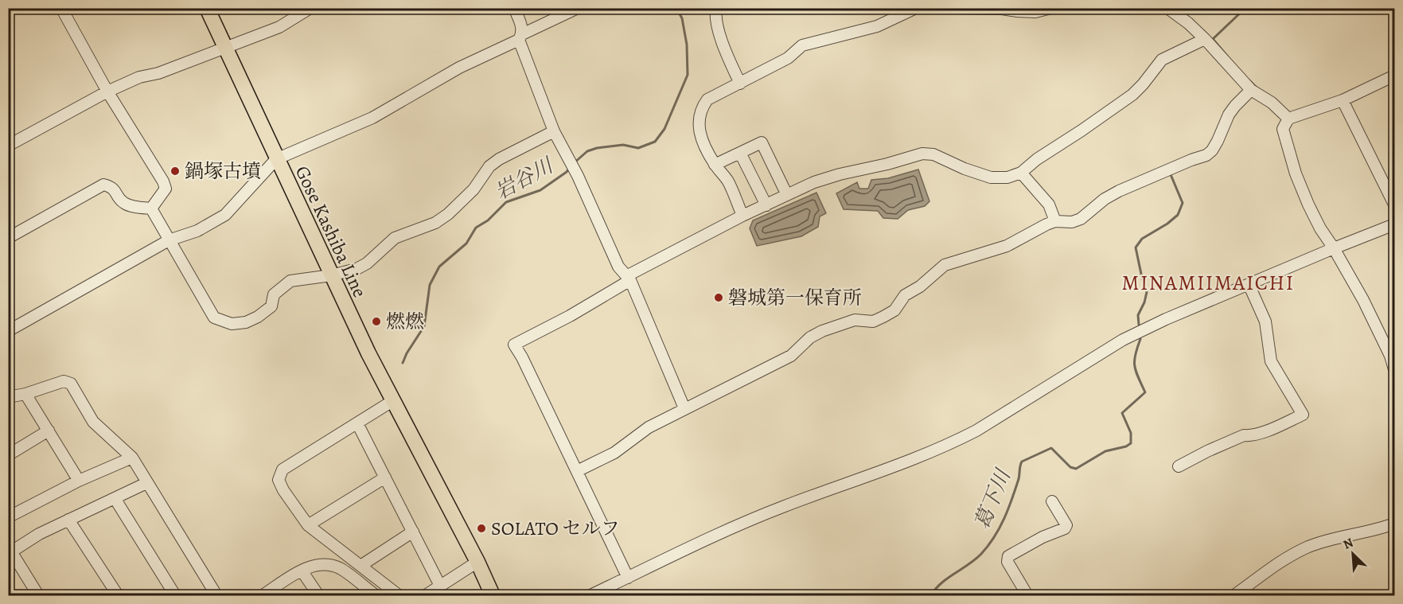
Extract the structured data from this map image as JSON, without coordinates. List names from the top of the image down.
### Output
{
  "streets": {
    "main road": ["Gose Kashiba Line"]
  },
  "districts": ["MINAMIIMAICHI"],
  "water": ["岩谷川", "葛下川"],
  "places": [
    "鍋塚古墳",
    "磐城第一保育所",
    "燃燃",
    "SOLATO セルフ"
  ],
  "north": "top left"
}
